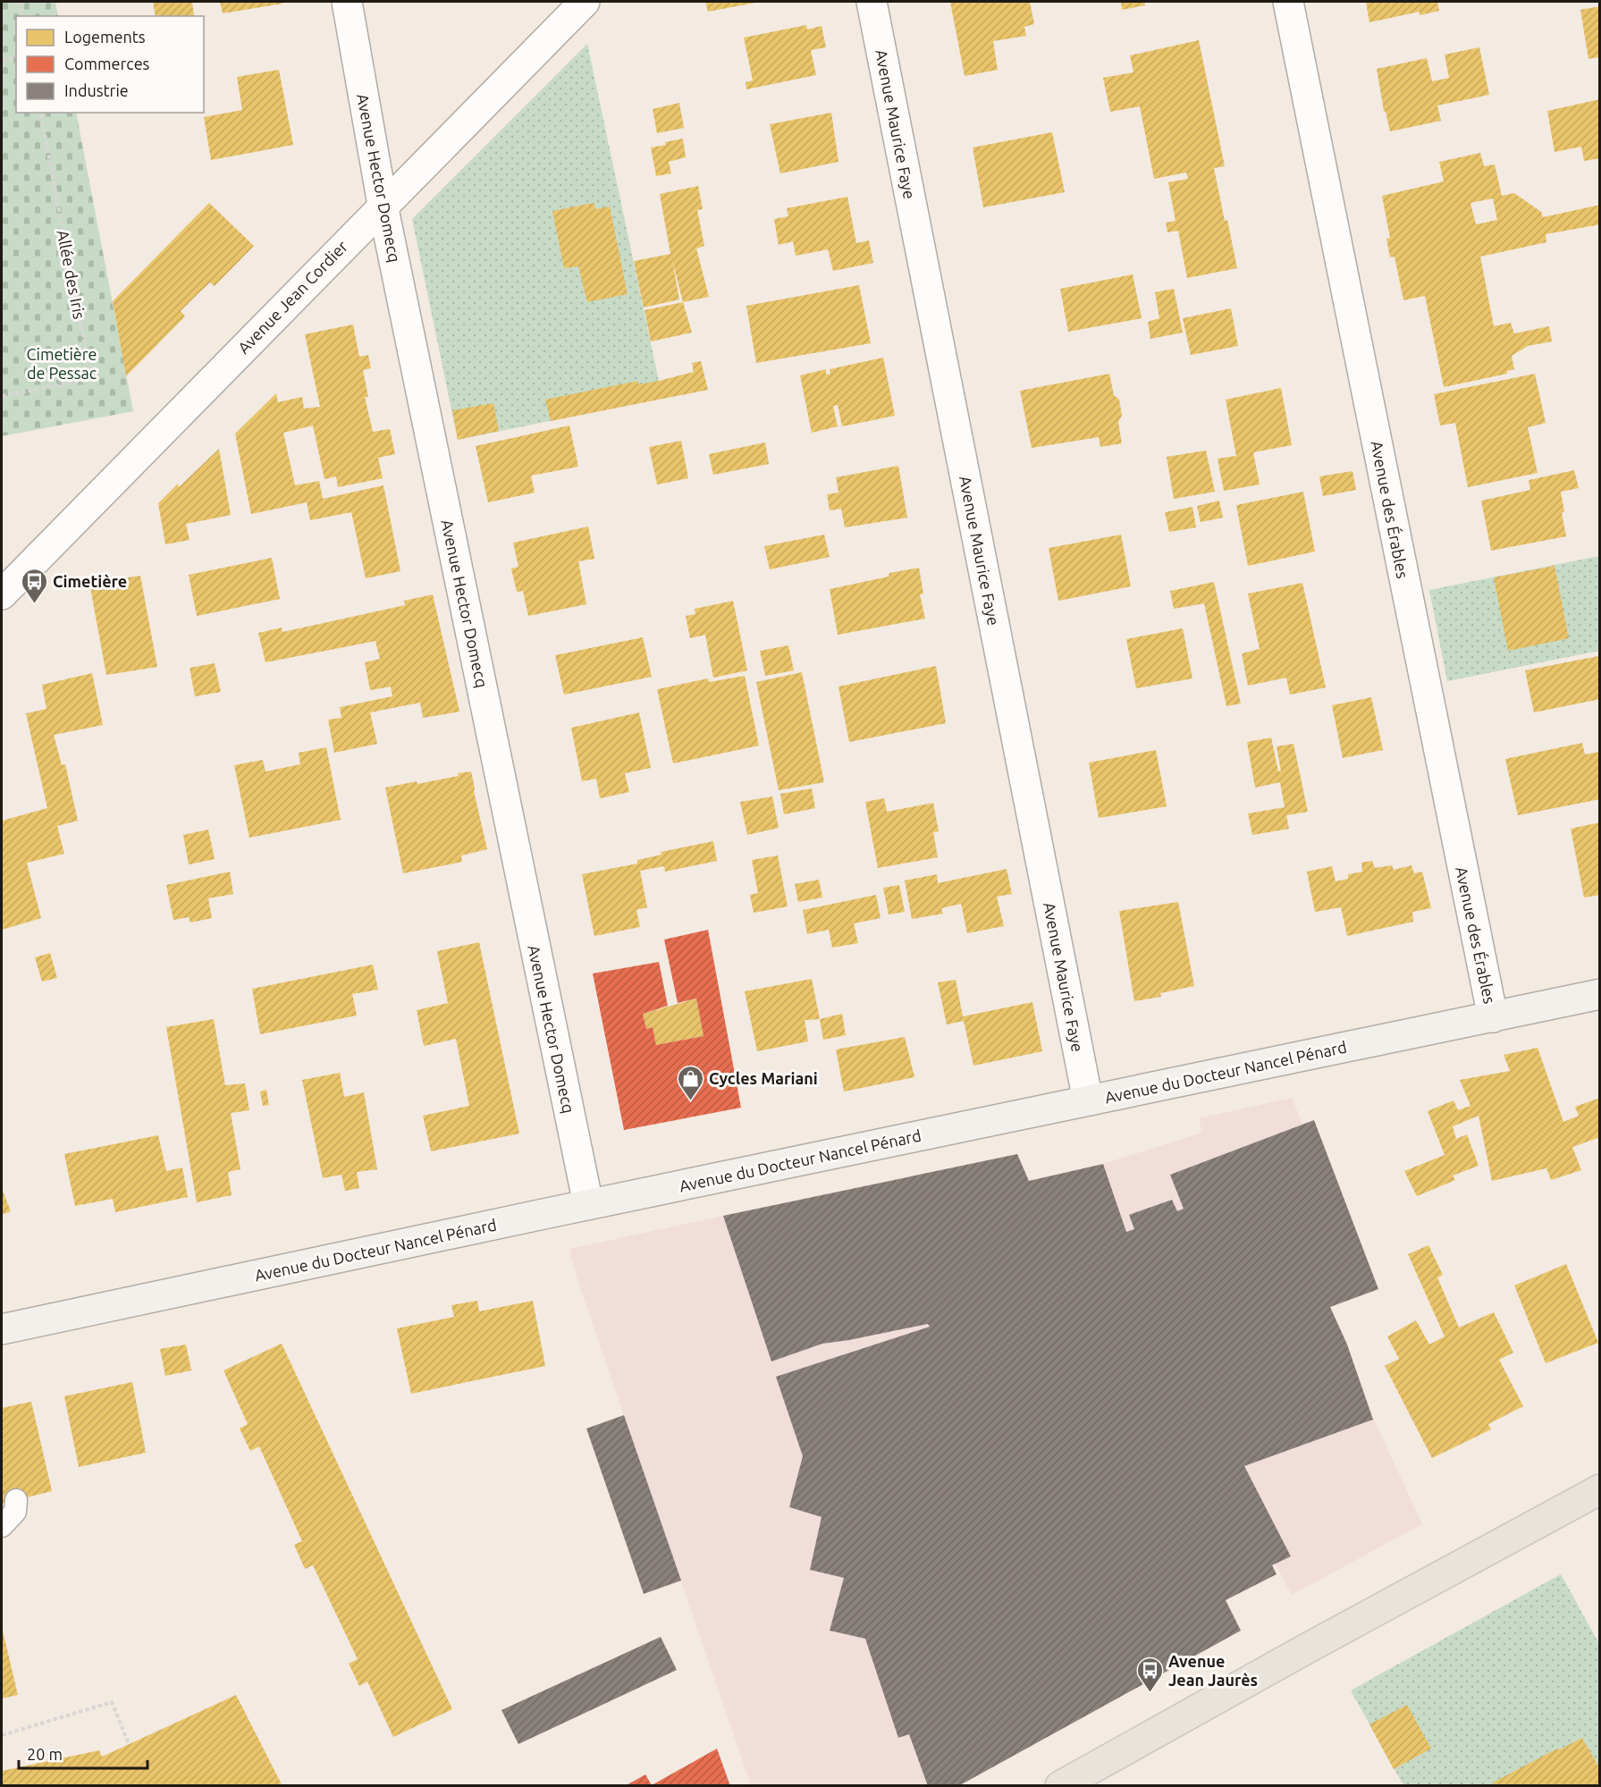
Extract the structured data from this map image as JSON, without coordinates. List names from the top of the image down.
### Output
{
  "streets": {
    "main road": ["Avenue du Docteur Nancel Pénard"],
    "street": [
      "Avenue Maurice Faye",
      "Avenue Hector Domecq",
      "Avenue Jean Cordier",
      "Avenue des Érables"
    ],
    "path": ["Allée des Iris"]
  },
  "crossings": [
    ["Avenue Maurice Faye", "Avenue du Docteur Nancel Pénard"],
    ["Avenue Hector Domecq", "Avenue Jean Cordier"],
    ["Avenue Hector Domecq", "Avenue du Docteur Nancel Pénard"],
    ["Avenue des Érables", "Avenue du Docteur Nancel Pénard"]
  ],
  "parks": ["Cimetière de Pessac"],
  "places": {
    "bus stop": ["Cimetière", "Avenue Jean Jaurès"],
    "shop": ["Cycles Mariani"]
  },
  "legend": ["Logements", "Commerces", "Industrie"],
  "scale_bar": "20 m"
}
